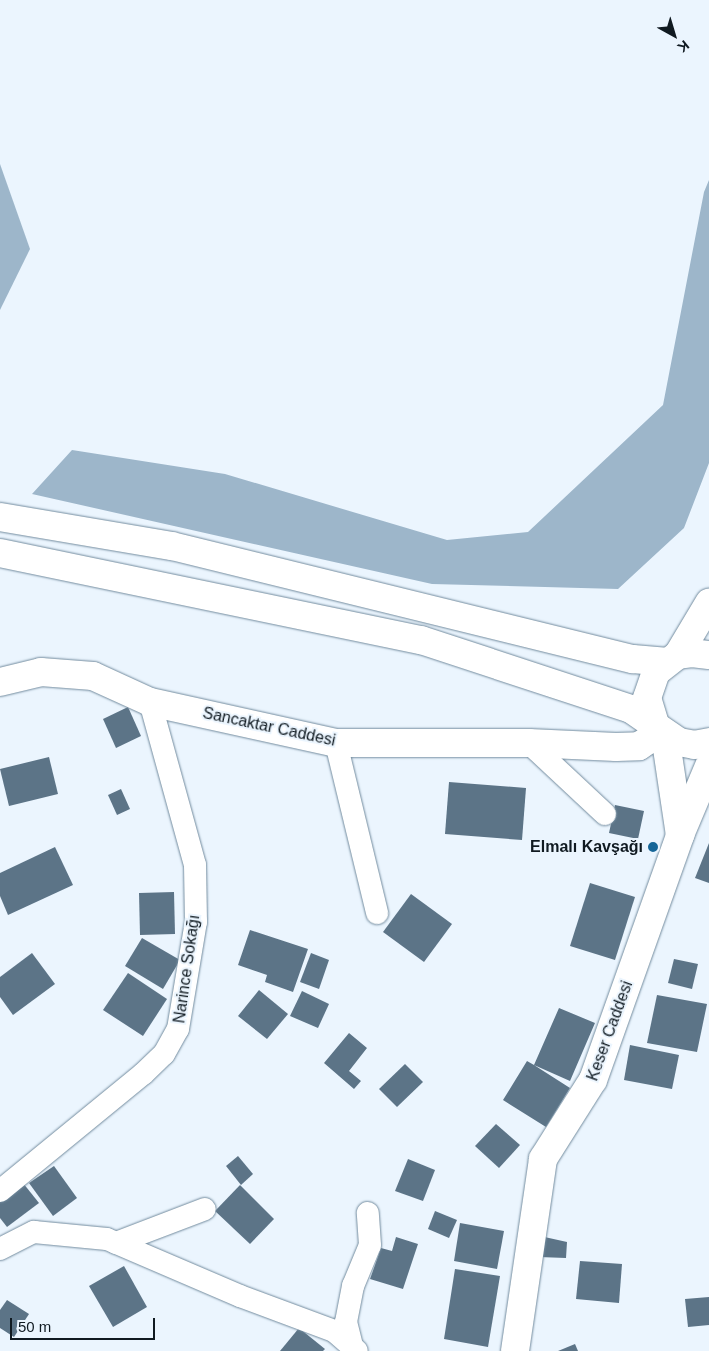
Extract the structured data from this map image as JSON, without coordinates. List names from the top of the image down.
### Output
{
  "streets": {
    "main road": ["Sancaktar Caddesi", "Keser Caddesi"],
    "street": ["Narince Sokağı"]
  },
  "crossings": [
    ["Sancaktar Caddesi", "Narince Sokağı"],
    ["Sancaktar Caddesi", "Keser Caddesi"]
  ],
  "places": ["Elmalı Kavşağı"],
  "scale_bar": "50 m",
  "north": "bottom right"
}
